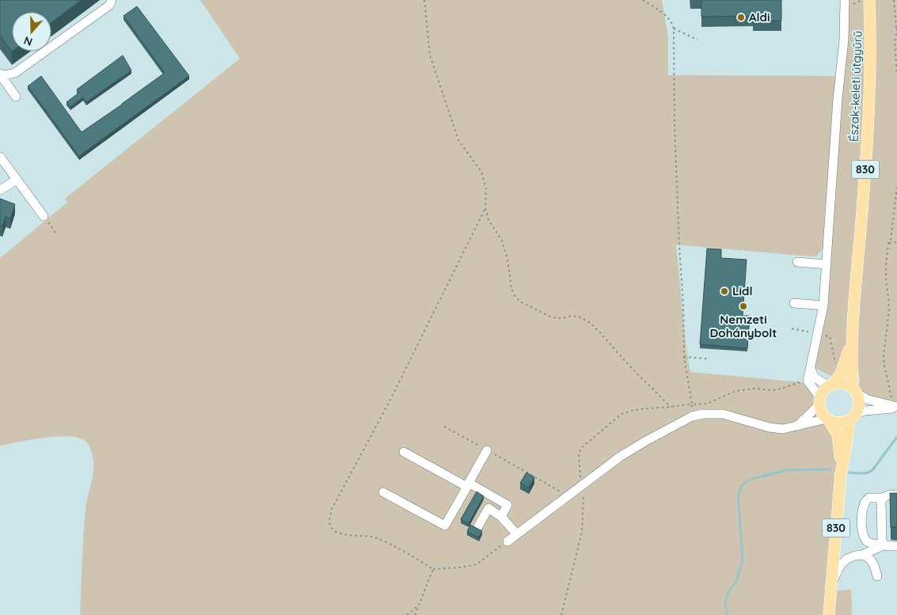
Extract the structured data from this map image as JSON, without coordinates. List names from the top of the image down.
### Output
{
  "streets": {
    "main road": ["Észak-keleti útgyűrű", "830"]
  },
  "crossings": [
    ["Észak-keleti útgyűrű", "830"]
  ],
  "places": ["Aldi", "Lidl", "Nemzeti Dohánybolt"],
  "north": "bottom"
}
